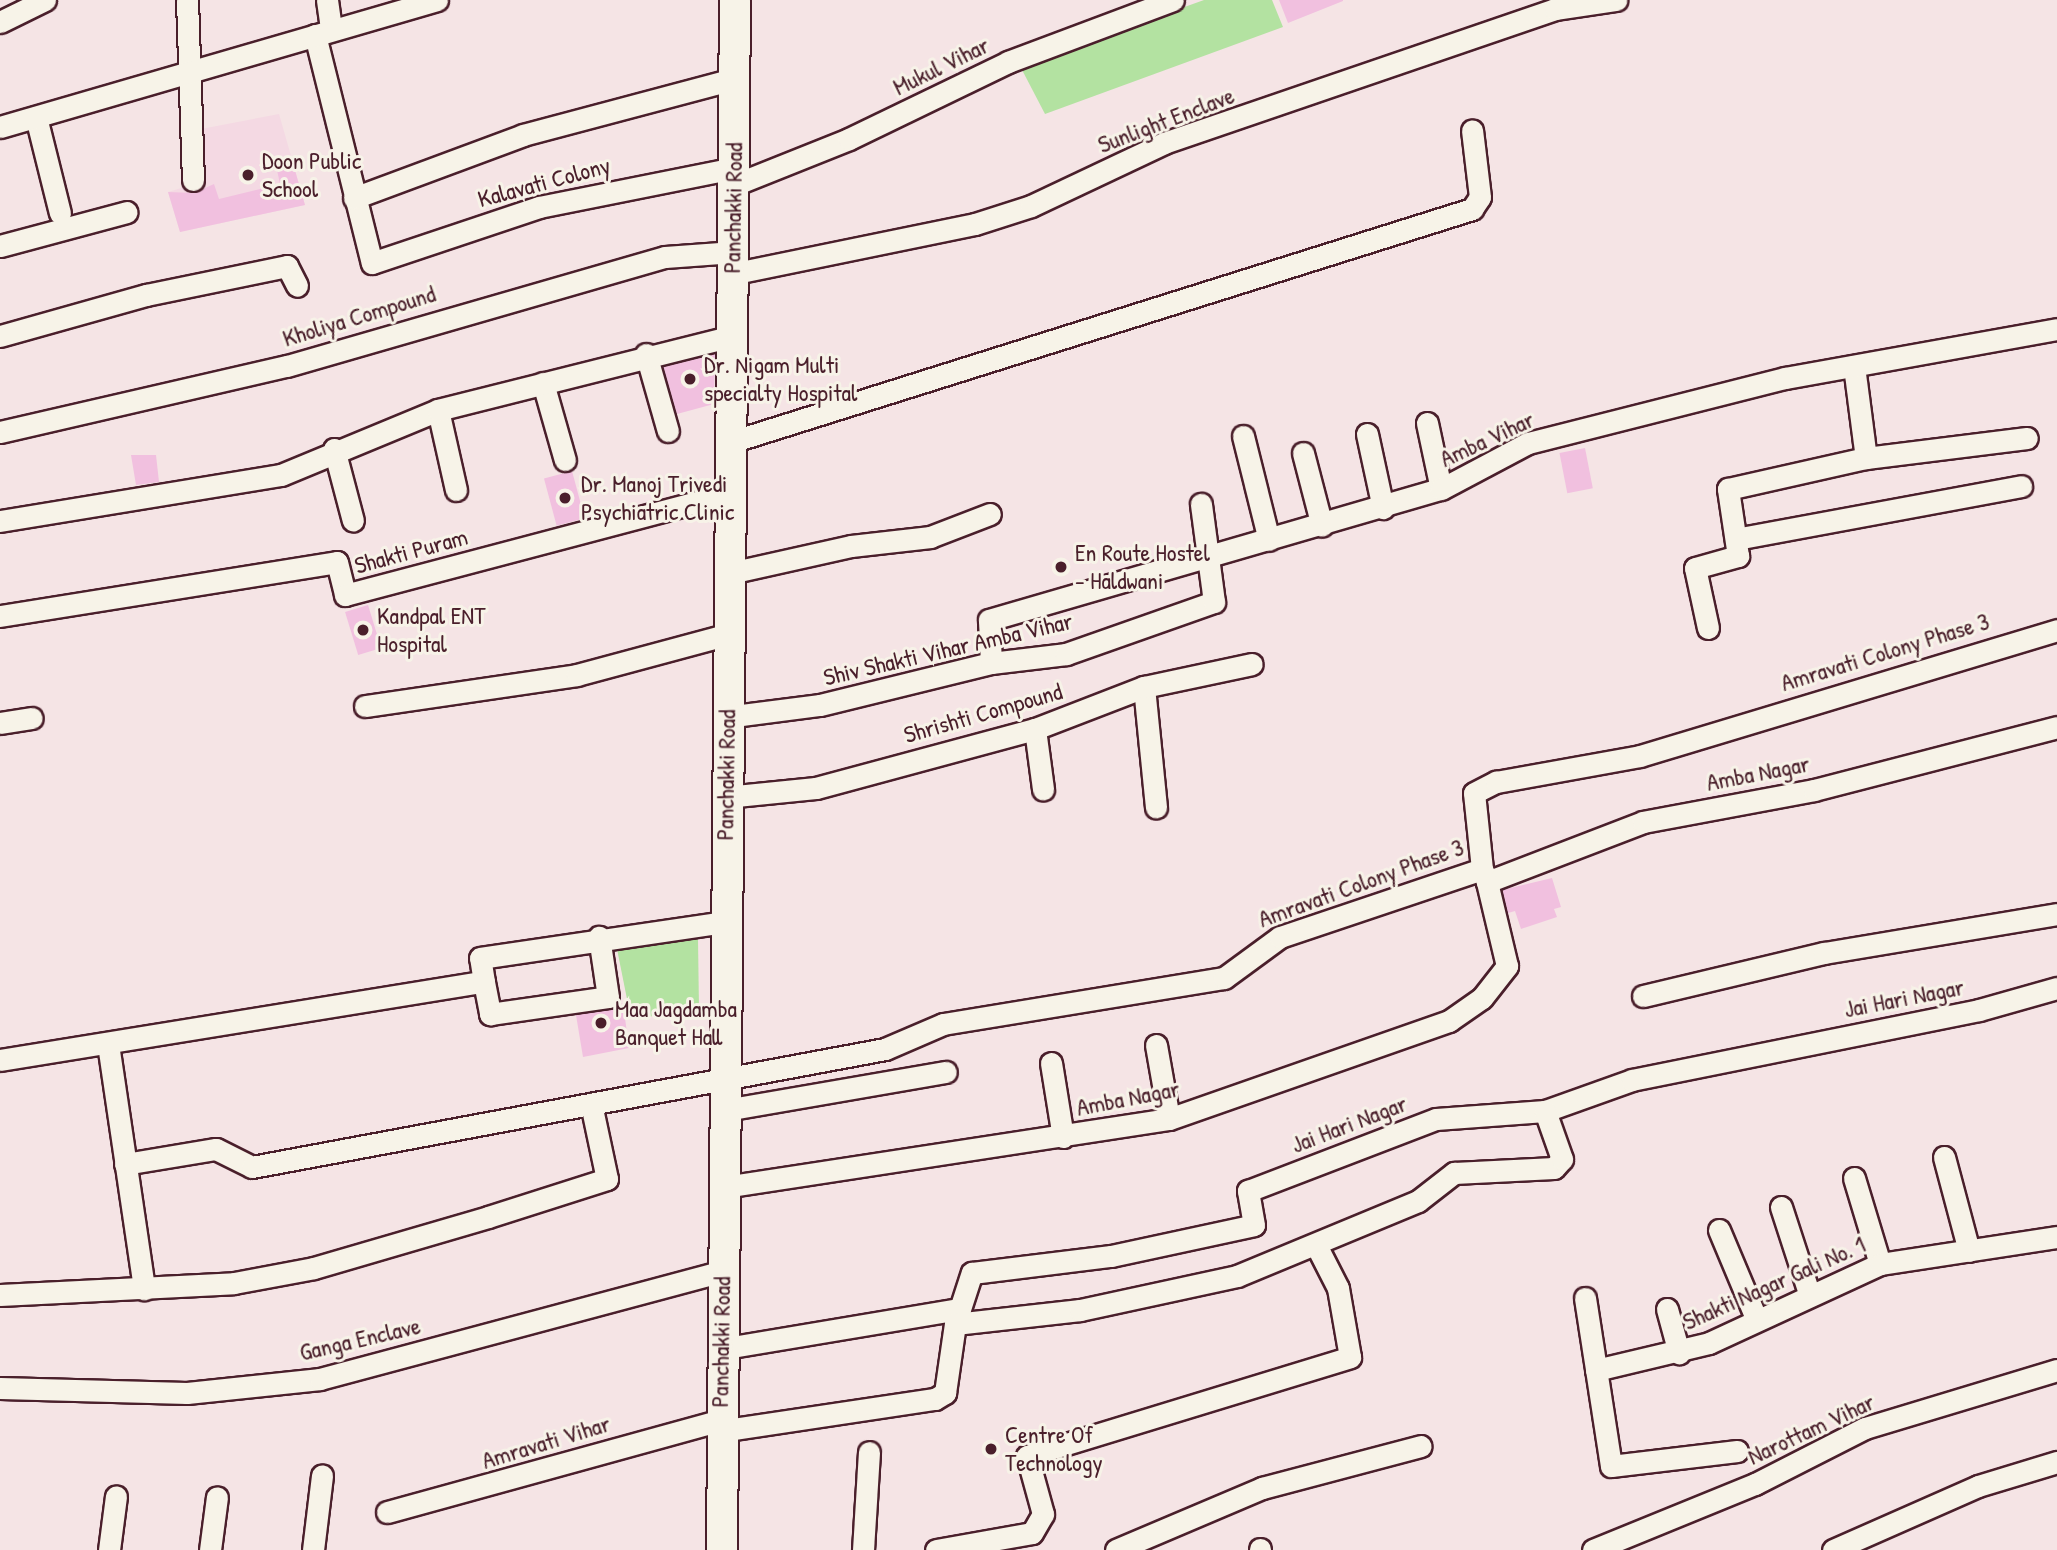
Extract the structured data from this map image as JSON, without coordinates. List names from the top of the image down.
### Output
{
  "streets": {
    "main road": ["Panchakki Road"],
    "street": [
      "Mukul Vihar",
      "Sunlight Enclave",
      "Kalavati Colony",
      "Kholiya Compound",
      "Amba Vihar",
      "Shakti Puram",
      "Shiv Shakti Vihar Amba Vihar",
      "Amravati Colony Phase 3",
      "Shrishti Compound",
      "Amba Nagar",
      "Jai Hari Nagar",
      "Shakti Nagar Gali No. 1",
      "Ganga Enclave",
      "Narottam Vihar",
      "Amravati Vihar"
    ]
  },
  "crossings": [
    ["Mukul Vihar", "Kalavati Colony"],
    ["Mukul Vihar", "Panchakki Road"],
    ["Sunlight Enclave", "Panchakki Road"],
    ["Sunlight Enclave", "Kholiya Compound"],
    ["Kalavati Colony", "Panchakki Road"],
    ["Panchakki Road", "Kholiya Compound"],
    ["Panchakki Road", "Shakti Puram"],
    ["Panchakki Road", "Shiv Shakti Vihar Amba Vihar"],
    ["Panchakki Road", "Amravati Colony Phase 3"],
    ["Panchakki Road", "Shrishti Compound"],
    ["Panchakki Road", "Amba Nagar"],
    ["Panchakki Road", "Ganga Enclave"],
    ["Panchakki Road", "Amravati Vihar"],
    ["Amba Vihar", "Shiv Shakti Vihar Amba Vihar"],
    ["Amravati Colony Phase 3", "Amba Nagar"],
    ["Jai Hari Nagar", "Amravati Vihar"]
  ],
  "places": [
    "Doon Public School",
    "Dr. Nigam Multi specialty Hospital",
    "Dr. Manoj Trivedi Psychiatric Clinic",
    "En Route Hostel - Haldwani",
    "Kandpal ENT Hospital",
    "Maa Jagdamba Banquet Hall",
    "Centre Of Technology"
  ]
}
